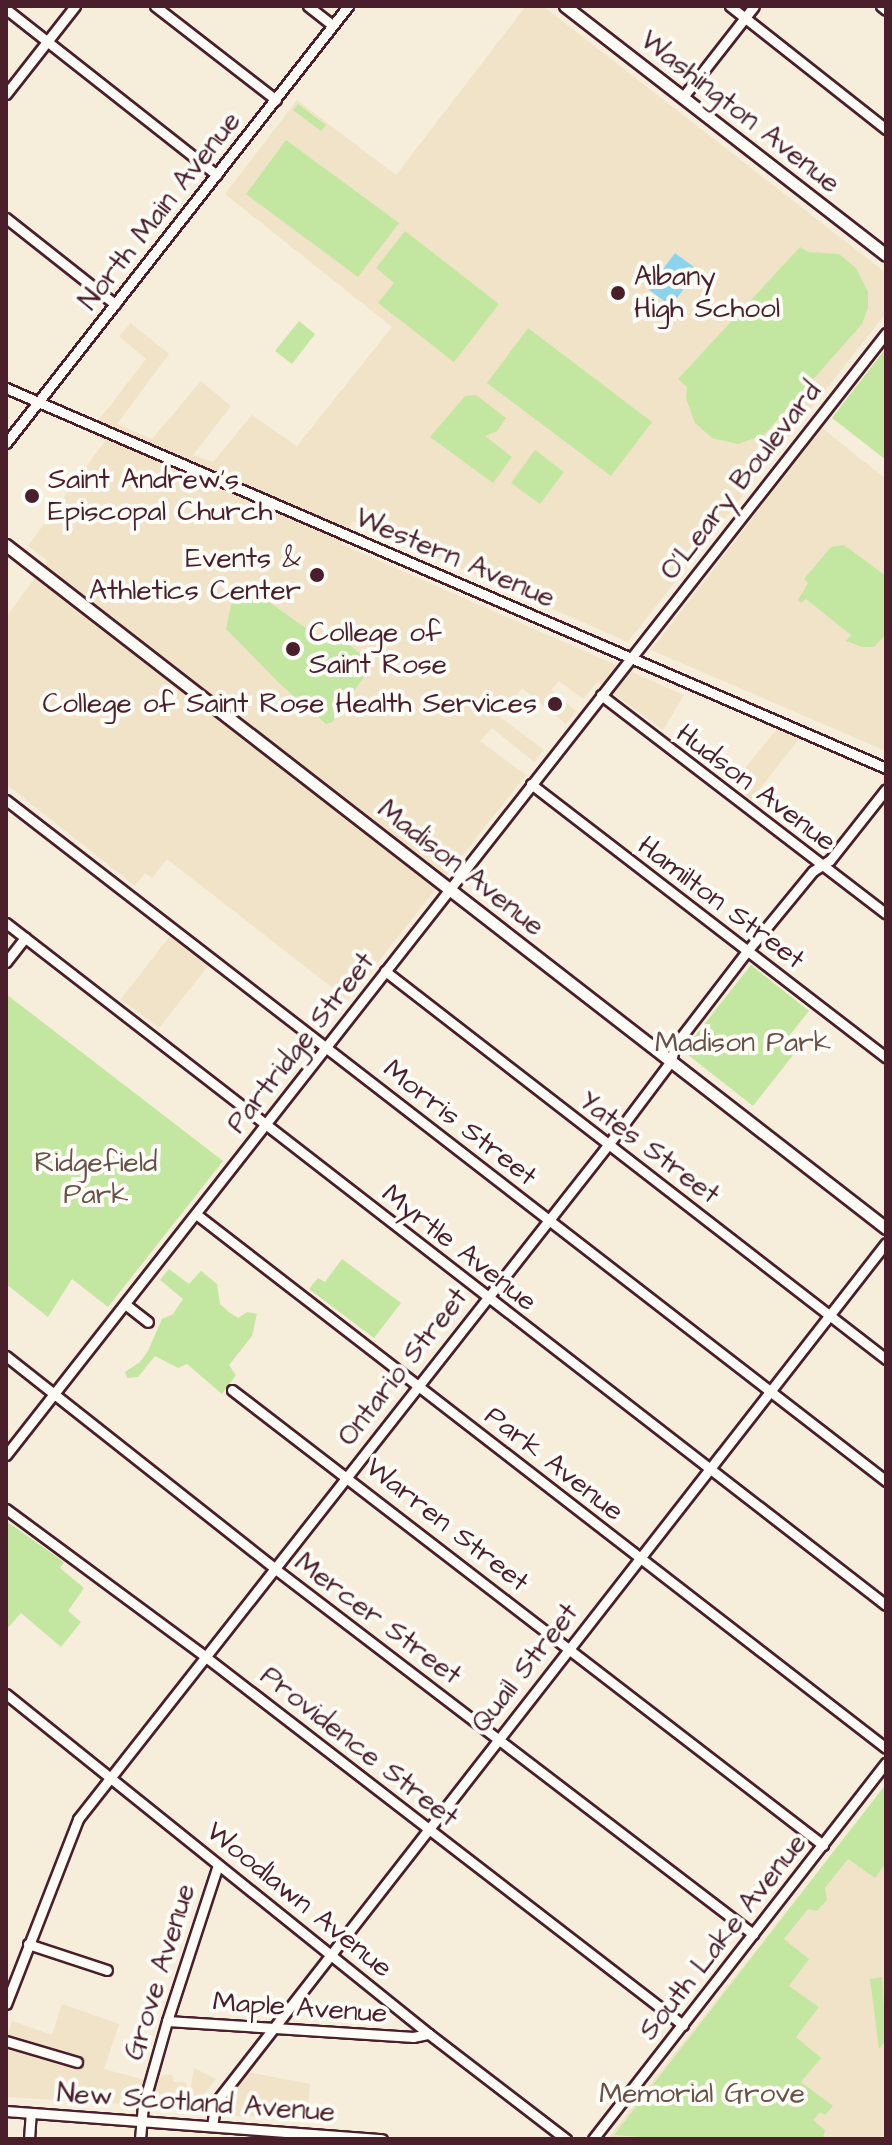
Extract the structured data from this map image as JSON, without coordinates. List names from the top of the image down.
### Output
{
  "streets": {
    "main road": ["Washington Avenue", "Madison Avenue"],
    "street": [
      "North Main Avenue",
      "O'Leary Boulevard",
      "Western Avenue",
      "Hudson Avenue",
      "Hamilton Street",
      "Partridge Street",
      "Morris Street",
      "Yates Street",
      "Myrtle Avenue",
      "Ontario Street",
      "Park Avenue",
      "Warren Street",
      "Mercer Street",
      "Quail Street",
      "Providence Street",
      "Woodlawn Avenue",
      "South Lake Avenue",
      "Grove Avenue",
      "Maple Avenue",
      "New Scotland Avenue"
    ]
  },
  "crossings": [
    ["North Main Avenue", "Western Avenue"],
    ["O'Leary Boulevard", "Western Avenue"],
    ["O'Leary Boulevard", "Partridge Street"],
    ["Western Avenue", "Partridge Street"],
    ["Hudson Avenue", "Partridge Street"],
    ["Hudson Avenue", "Ontario Street"],
    ["Madison Avenue", "Partridge Street"],
    ["Madison Avenue", "Ontario Street"],
    ["Hamilton Street", "Partridge Street"],
    ["Hamilton Street", "Ontario Street"],
    ["Partridge Street", "Morris Street"],
    ["Partridge Street", "Yates Street"],
    ["Partridge Street", "Myrtle Avenue"],
    ["Partridge Street", "Park Avenue"],
    ["Partridge Street", "Mercer Street"],
    ["Morris Street", "Ontario Street"],
    ["Morris Street", "Quail Street"],
    ["Yates Street", "Ontario Street"],
    ["Yates Street", "Quail Street"],
    ["Myrtle Avenue", "Ontario Street"],
    ["Myrtle Avenue", "Quail Street"],
    ["Ontario Street", "Park Avenue"],
    ["Ontario Street", "Warren Street"],
    ["Ontario Street", "Mercer Street"],
    ["Ontario Street", "Providence Street"],
    ["Ontario Street", "Woodlawn Avenue"],
    ["Park Avenue", "Quail Street"],
    ["Warren Street", "Quail Street"],
    ["Warren Street", "South Lake Avenue"],
    ["Mercer Street", "Quail Street"],
    ["Mercer Street", "South Lake Avenue"],
    ["Quail Street", "Providence Street"],
    ["Quail Street", "Woodlawn Avenue"],
    ["Quail Street", "Maple Avenue"],
    ["Quail Street", "New Scotland Avenue"],
    ["Providence Street", "South Lake Avenue"],
    ["Woodlawn Avenue", "Grove Avenue"],
    ["Woodlawn Avenue", "Maple Avenue"],
    ["Grove Avenue", "Maple Avenue"],
    ["Grove Avenue", "New Scotland Avenue"]
  ],
  "parks": ["Madison Park", "Ridgefield Park", "Memorial Grove"],
  "places": [
    "Albany High School",
    "Saint Andrew's Episcopal Church",
    "Events & Athletics Center",
    "College of Saint Rose",
    "College of Saint Rose Health Services"
  ]
}
